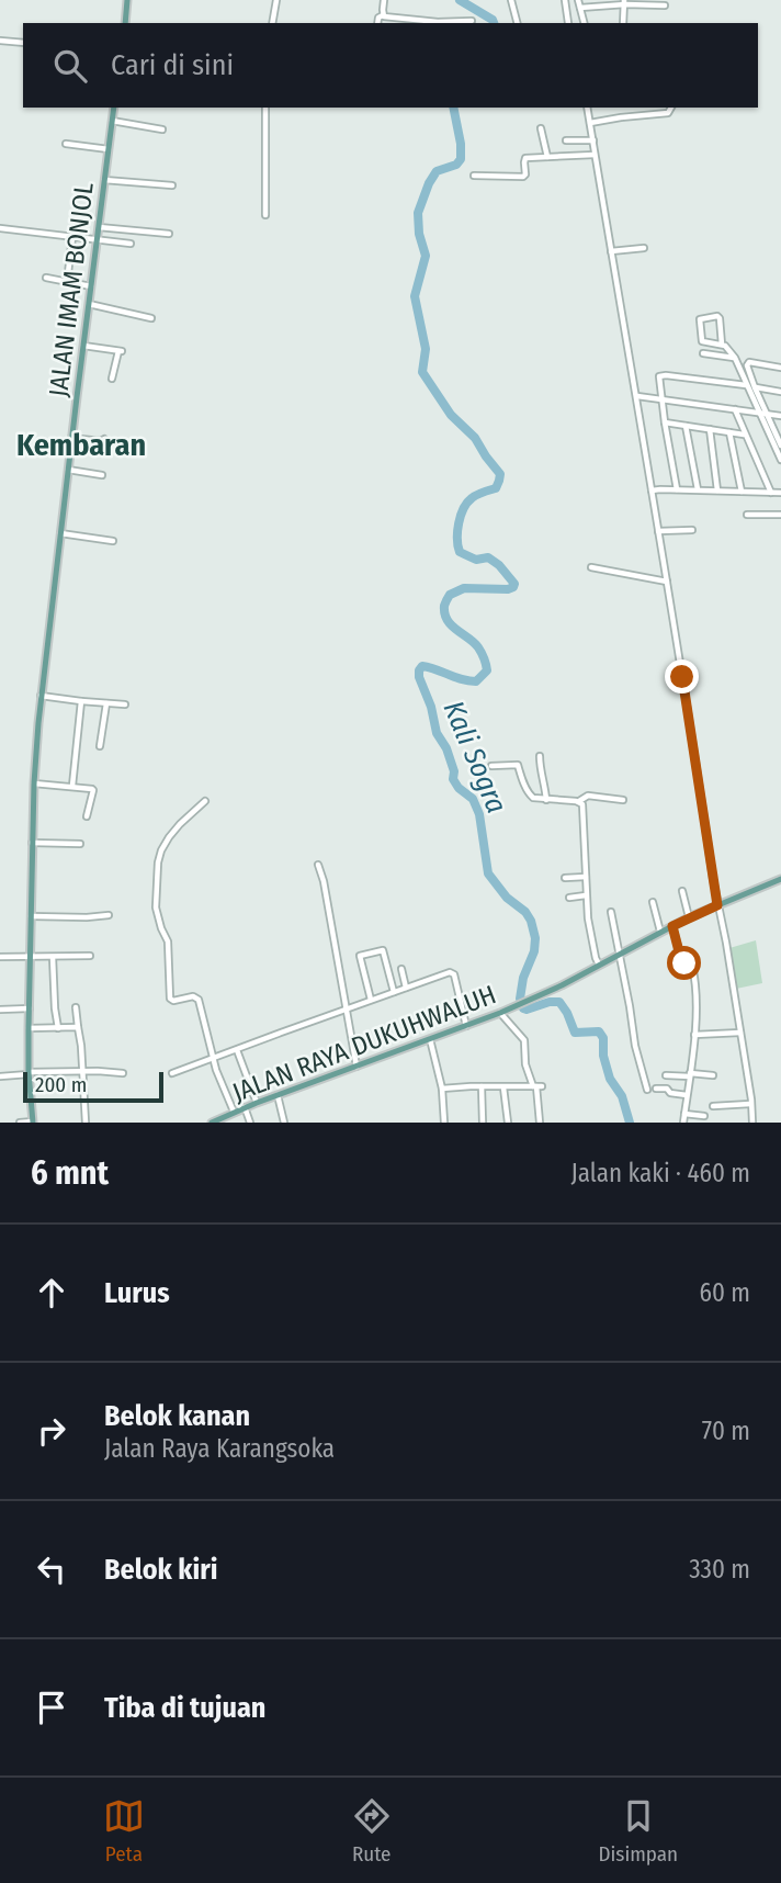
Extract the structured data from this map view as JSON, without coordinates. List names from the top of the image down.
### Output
{
  "streets": {
    "main road": ["JALAN IMAM BONJOL", "JALAN RAYA DUKUHWALUH"]
  },
  "districts": ["Kembaran"],
  "water": ["Kali Sogra"],
  "scale_bar": "200 m",
  "page": {
    "search": "Cari di sini",
    "scale": "200 m",
    "heading": ["6 mnt", "Jalan kaki · 460 m"],
    "list": [
      ["Lurus", "60 m"],
      ["Belok kanan", "Jalan Raya Karangsoka", "70 m"],
      ["Belok kiri", "330 m"],
      "Tiba di tujuan"
    ],
    "nav": ["Peta", "Rute", "Disimpan"]
  }
}
